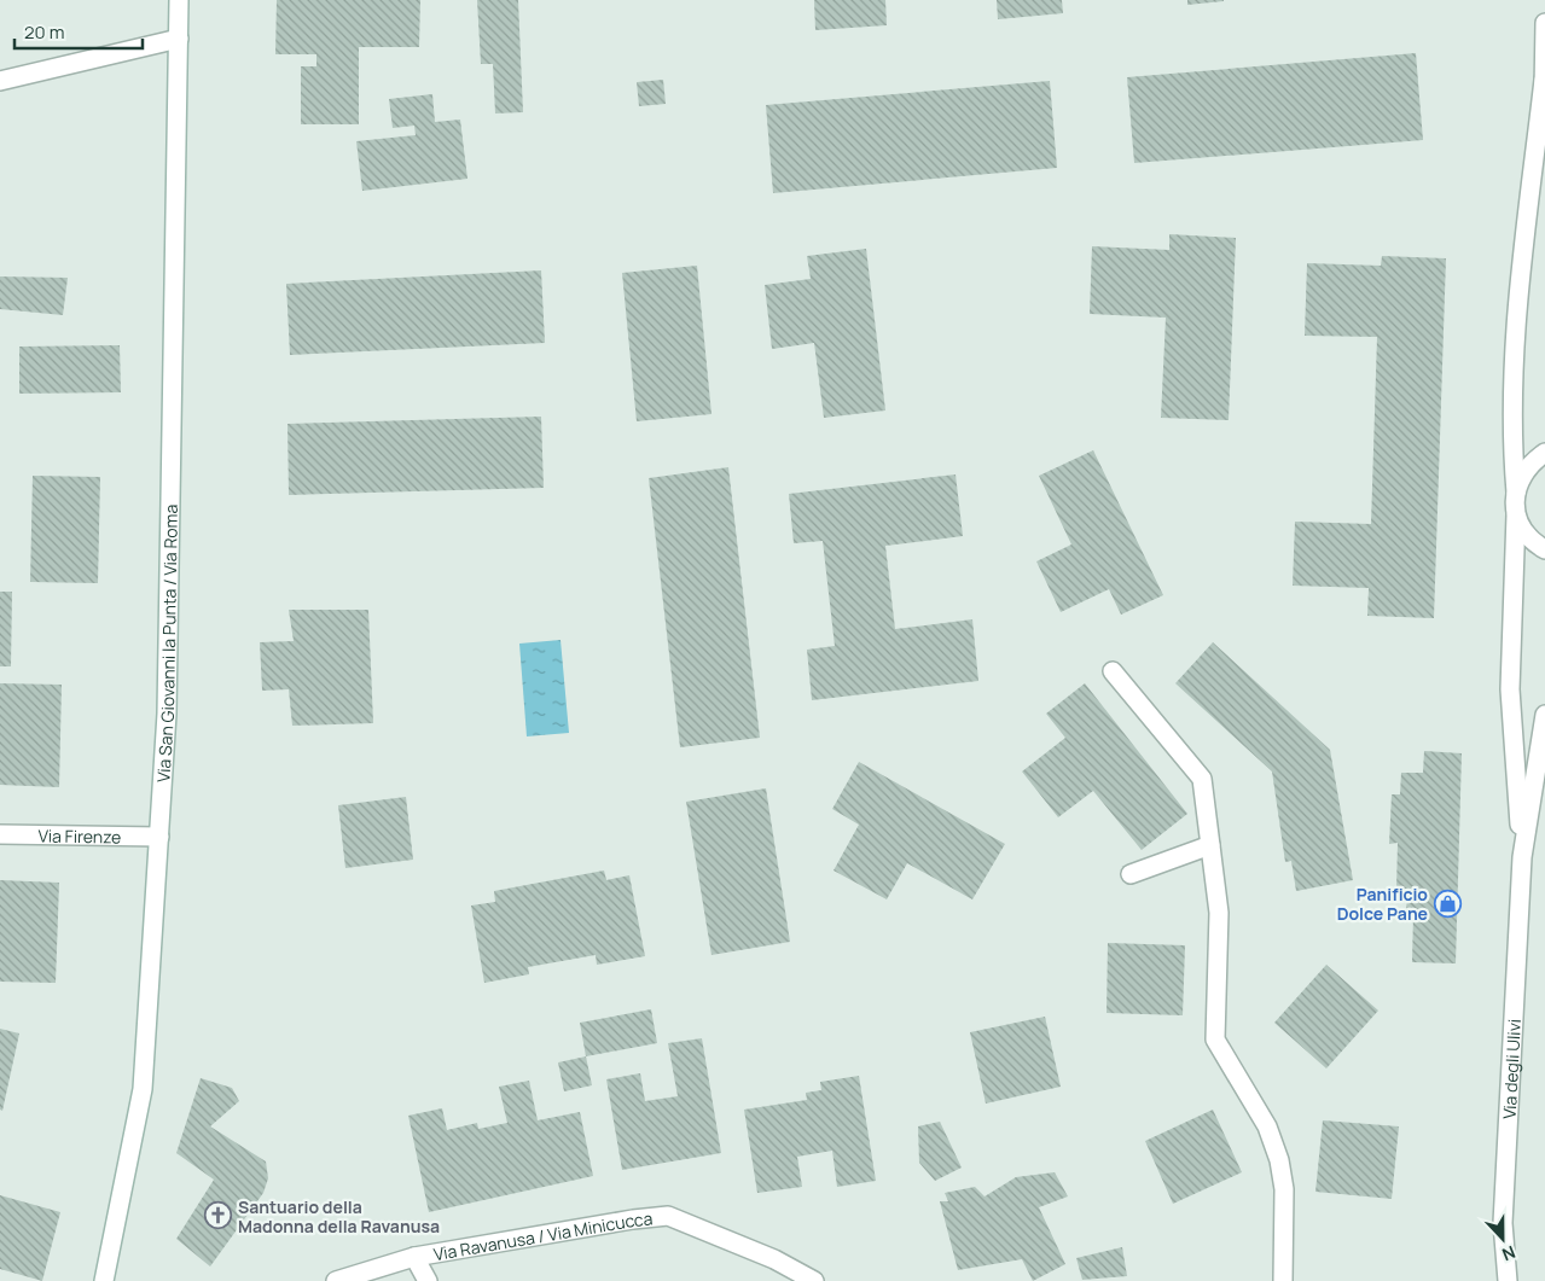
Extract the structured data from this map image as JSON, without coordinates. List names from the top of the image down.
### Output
{
  "streets": {
    "street": [
      "Via San Giovanni la Punta / Via Roma",
      "Via Firenze",
      "Via degli Ulivi",
      "Via Ravanusa / Via Minicucca"
    ]
  },
  "crossings": [
    ["Via San Giovanni la Punta / Via Roma", "Via Firenze"]
  ],
  "places": {
    "shop": ["Panificio Dolce Pane"],
    "church": ["Santuario della Madonna della Ravanusa"]
  },
  "scale_bar": "20 m",
  "north": "bottom"
}
